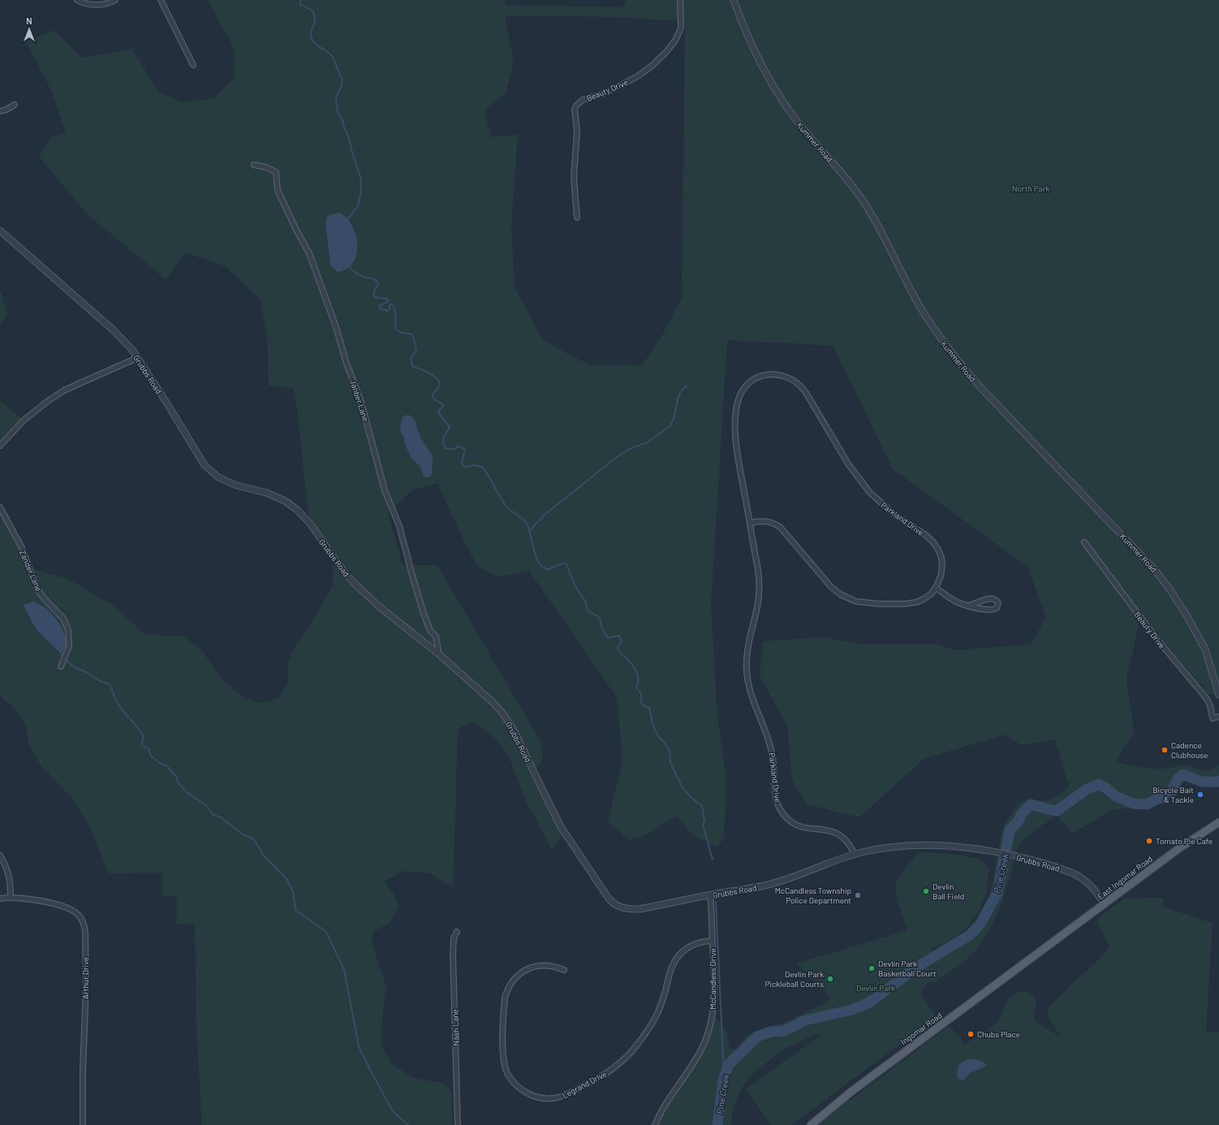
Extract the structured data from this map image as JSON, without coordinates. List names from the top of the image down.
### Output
{
  "streets": {
    "main road": ["East Ingomar Road", "Ingomar Road"],
    "street": [
      "Beauty Drive",
      "Kummer Road",
      "Grubbs Road",
      "Janber Lane",
      "Parkland Drive",
      "Zander Lane",
      "Arthur Drive",
      "McCandless Drive",
      "Nash Lane",
      "Legrand Drive"
    ]
  },
  "crossings": [
    ["Grubbs Road", "Janber Lane"],
    ["Grubbs Road", "Parkland Drive"],
    ["Grubbs Road", "East Ingomar Road"],
    ["Grubbs Road", "McCandless Drive"],
    ["East Ingomar Road", "Ingomar Road"],
    ["McCandless Drive", "Legrand Drive"]
  ],
  "water": ["Pine Creek"],
  "parks": ["North Park", "Devlin Park"],
  "places": [
    "Cadence Clubhouse",
    "Bicycle Bait & Tackle",
    "Tomato Pie Cafe",
    "Devlin Ball Field",
    "McCandless Township Police Department",
    "Devlin Park Basketball Court",
    "Devlin Park Pickleball Courts",
    "Chubs Place"
  ],
  "north": "top"
}
